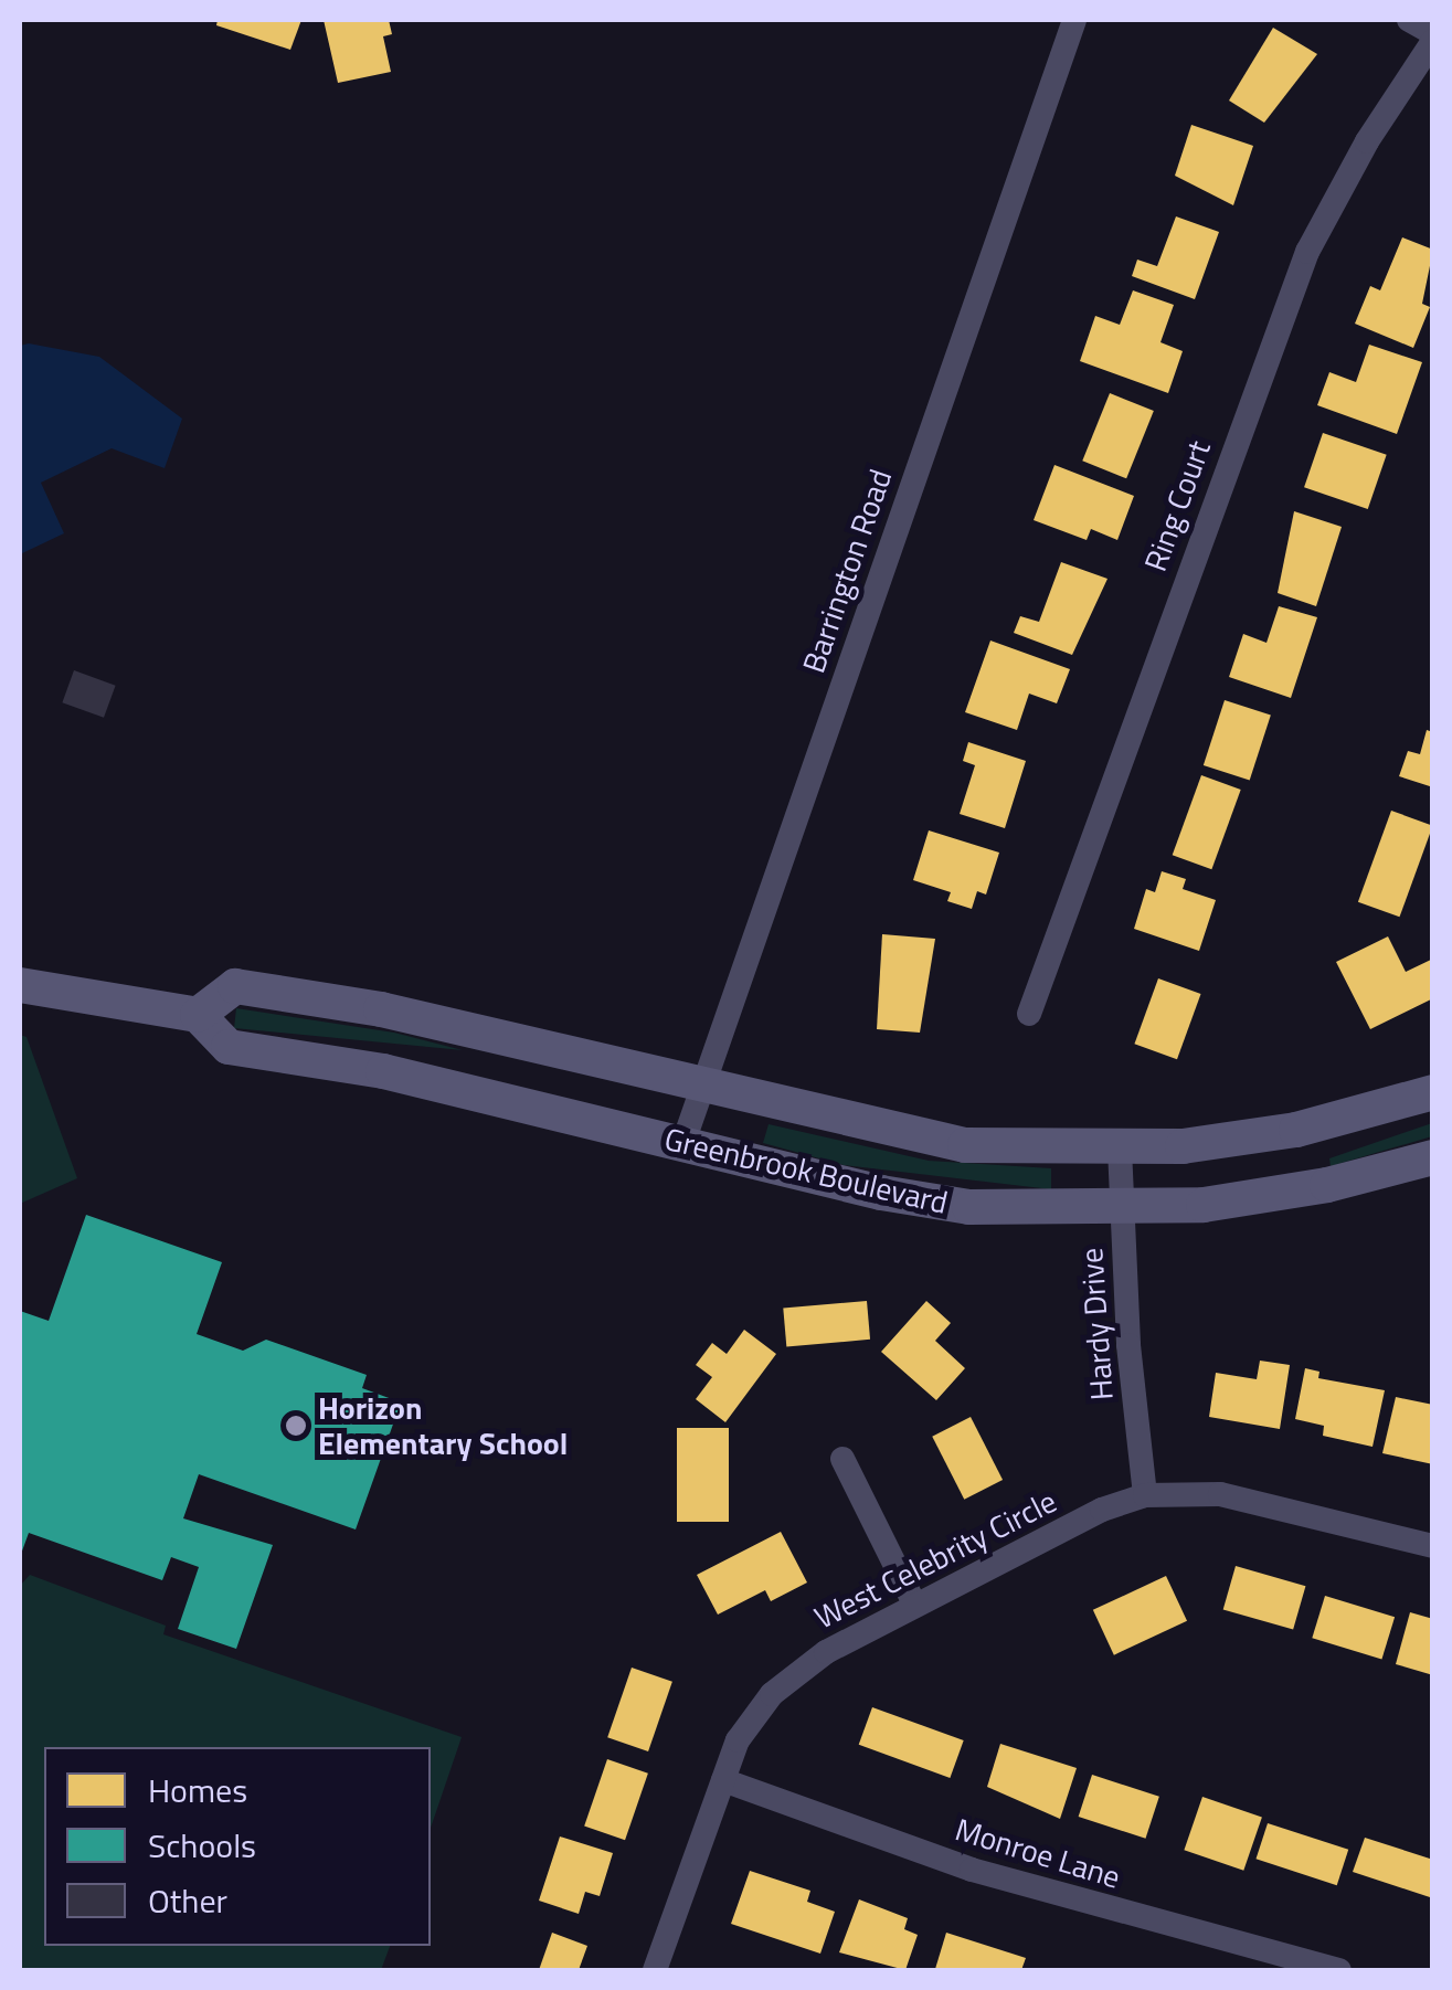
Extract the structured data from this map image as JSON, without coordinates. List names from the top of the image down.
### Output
{
  "streets": {
    "main road": ["Greenbrook Boulevard"],
    "street": [
      "Ring Court",
      "Barrington Road",
      "Hardy Drive",
      "West Celebrity Circle",
      "Monroe Lane"
    ]
  },
  "crossings": [
    ["Barrington Road", "Greenbrook Boulevard"],
    ["Greenbrook Boulevard", "Hardy Drive"],
    ["Hardy Drive", "West Celebrity Circle"],
    ["West Celebrity Circle", "Monroe Lane"]
  ],
  "places": ["Horizon Elementary School"],
  "legend": ["Homes", "Schools", "Other"]
}
